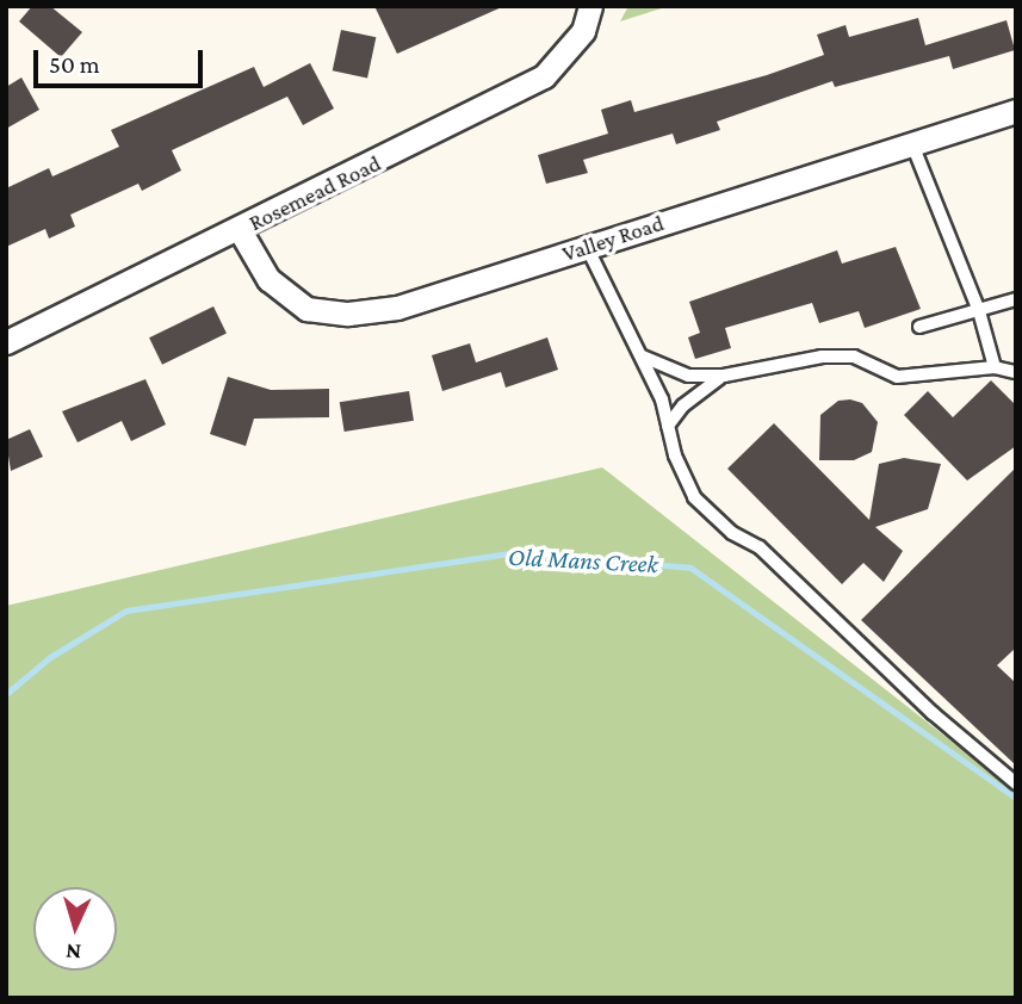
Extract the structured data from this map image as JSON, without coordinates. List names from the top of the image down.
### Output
{
  "streets": {
    "street": ["Rosemead Road", "Valley Road"]
  },
  "crossings": [
    ["Rosemead Road", "Valley Road"]
  ],
  "water": ["Old Mans Creek"],
  "scale_bar": "50 m",
  "north": "bottom"
}
